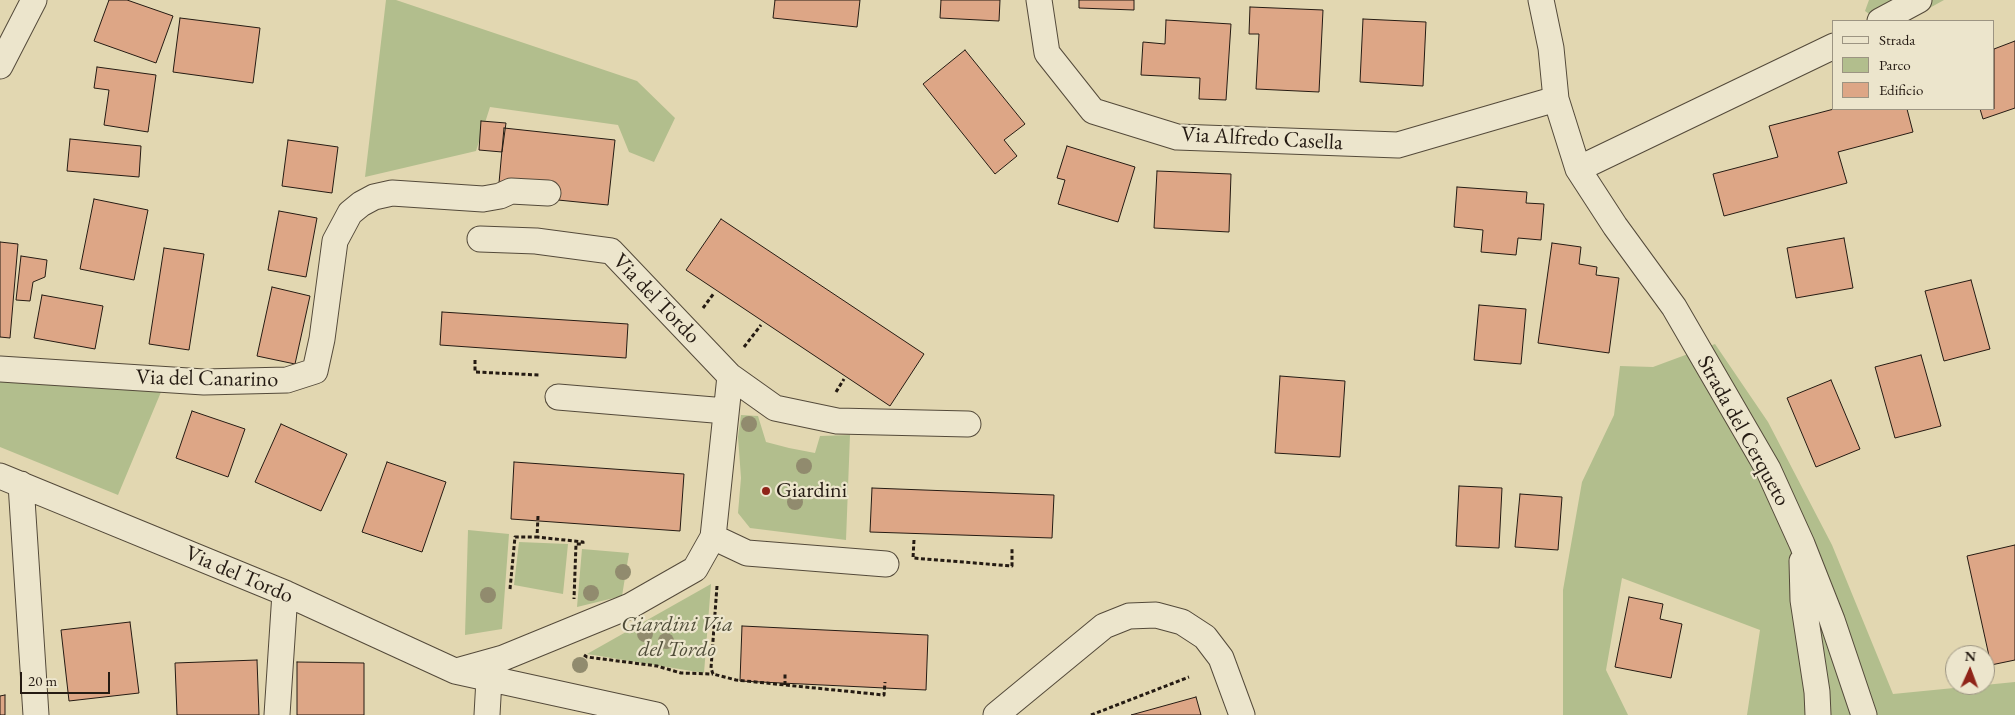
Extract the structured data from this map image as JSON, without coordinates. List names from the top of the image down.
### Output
{
  "streets": {
    "street": [
      "Via Alfredo Casella",
      "Via del Tordo",
      "Via del Canarino",
      "Strada del Cerqueto"
    ]
  },
  "crossings": [
    ["Via Alfredo Casella", "Strada del Cerqueto"]
  ],
  "parks": ["Giardini Via del Tordo"],
  "places": ["Giardini"],
  "legend": ["Strada", "Parco", "Edificio"],
  "scale_bar": "20 m",
  "north": "top"
}
